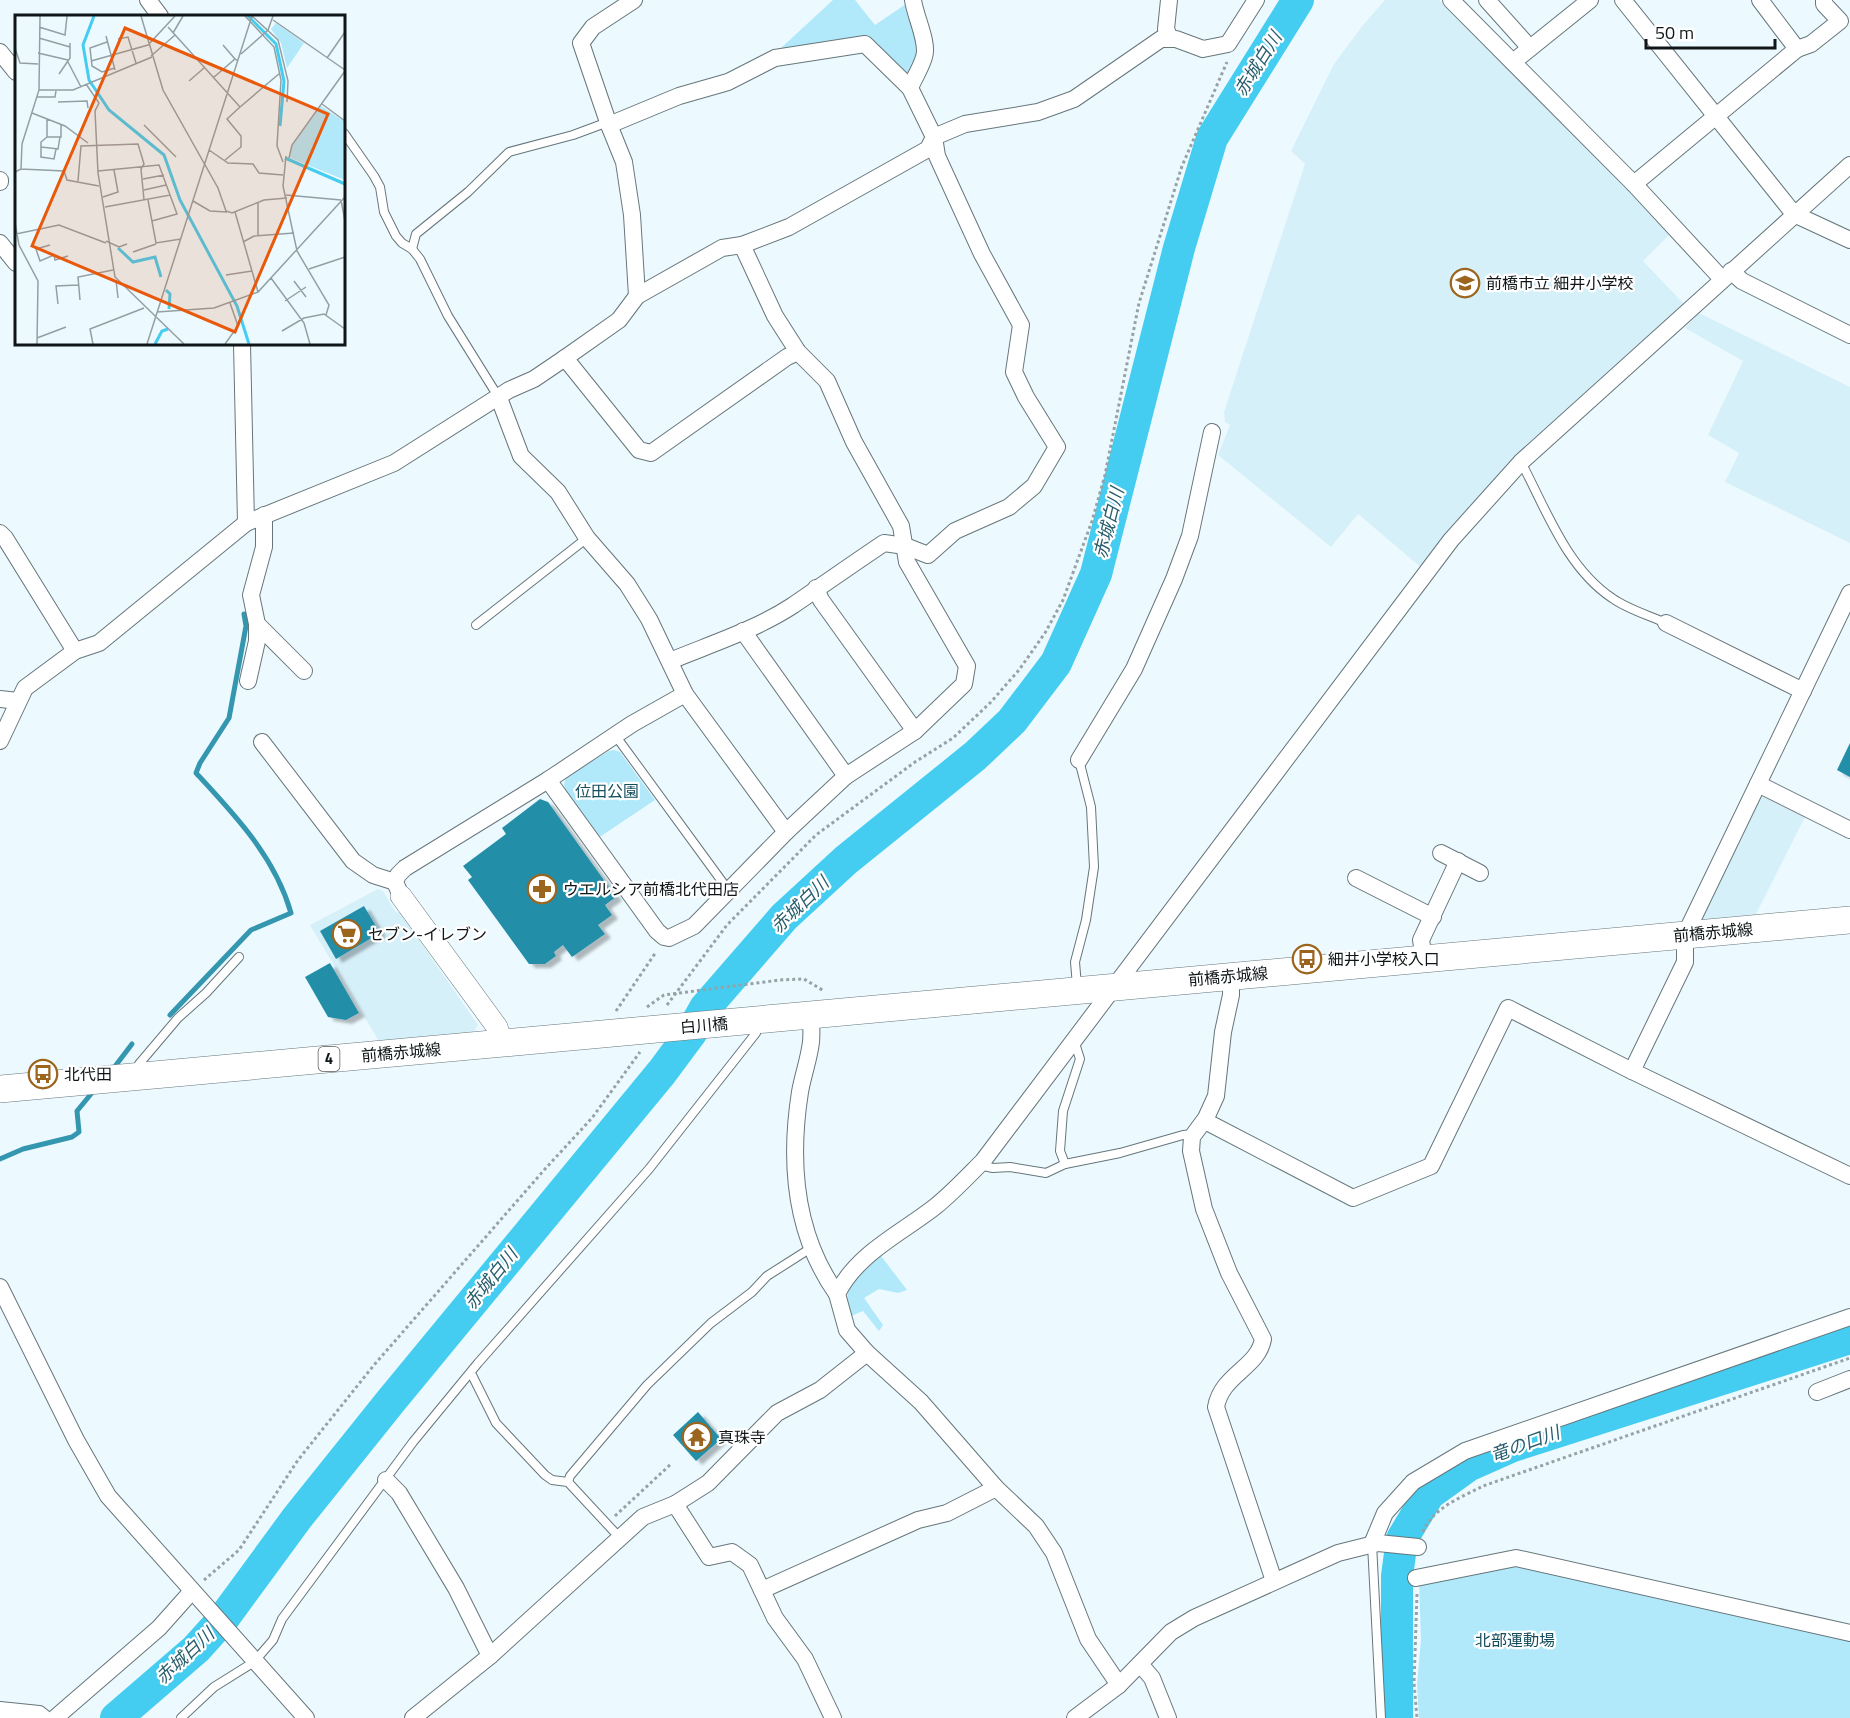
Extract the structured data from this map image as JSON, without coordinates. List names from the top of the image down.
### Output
{
  "streets": {
    "main road": ["前橋赤城線", "白川橋", "4"]
  },
  "crossings": [
    ["前橋赤城線", "白川橋"]
  ],
  "water": ["赤城白川", "竜の口川"],
  "parks": ["位田公園", "北部運動場"],
  "places": {
    "school or university": ["前橋市立 細井小学校"],
    "pharmacy": ["ウエルシア前橋北代田店"],
    "supermarket": ["セブン-イレブン"],
    "bus stop": ["細井小学校入口", "北代田"],
    "temple": ["真珠寺"]
  },
  "scale_bar": "50 m"
}
